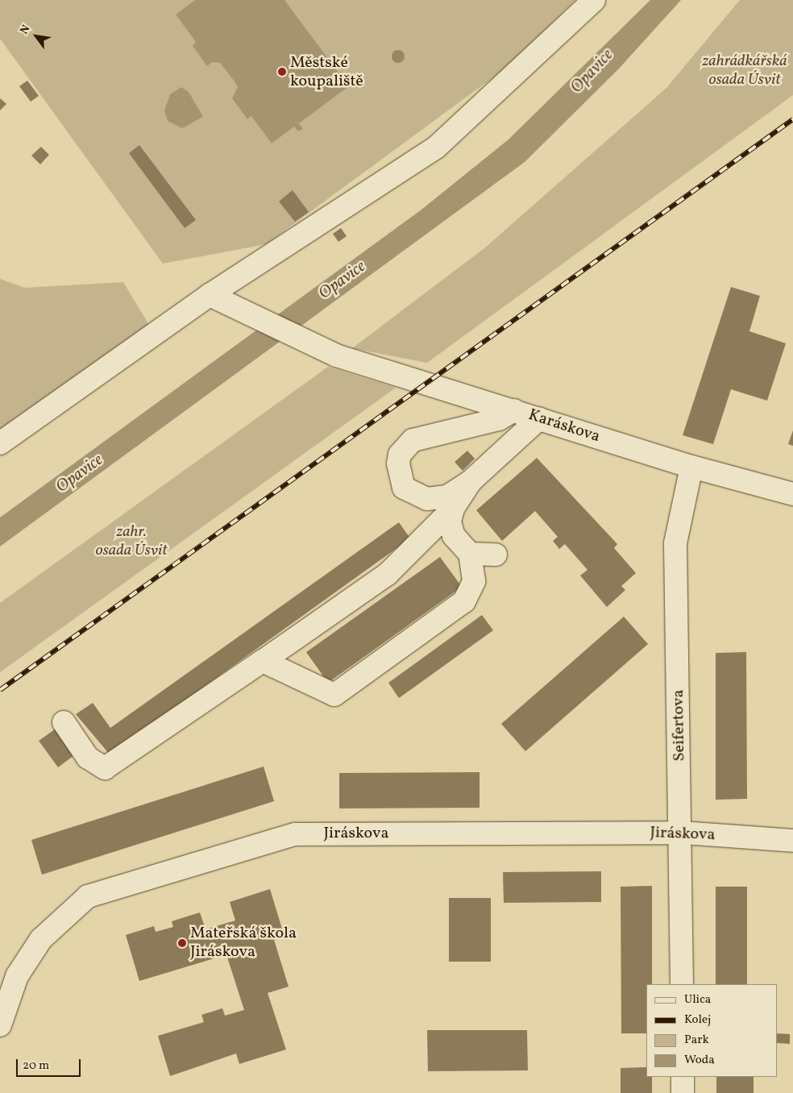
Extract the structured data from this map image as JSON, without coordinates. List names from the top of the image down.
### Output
{
  "streets": {
    "street": ["Karáskova", "Seifertova", "Jiráskova"]
  },
  "crossings": [
    ["Karáskova", "Seifertova"],
    ["Seifertova", "Jiráskova"]
  ],
  "water": ["Opavice"],
  "parks": ["zahrádkářská osada Úsvit", "zahr. osada Úsvit"],
  "places": ["Městské koupaliště", "Mateřská škola Jiráskova"],
  "legend": [
    "Ulica",
    "Kolej",
    "Park",
    "Woda"
  ],
  "scale_bar": "20 m",
  "north": "top left"
}
